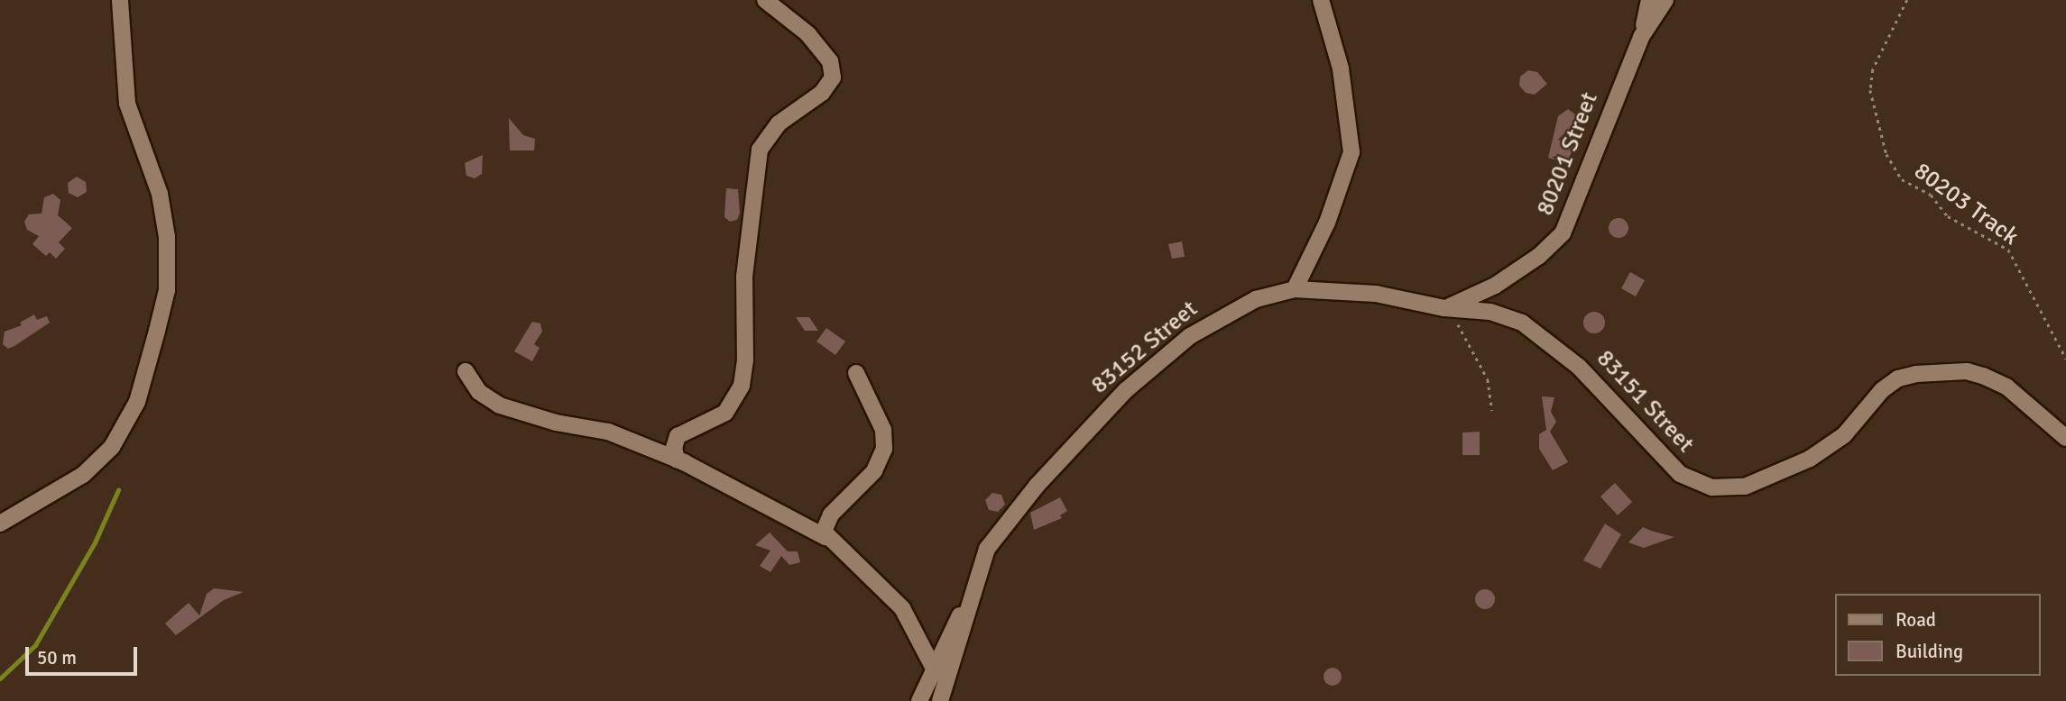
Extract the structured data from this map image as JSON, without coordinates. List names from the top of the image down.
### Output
{
  "streets": {
    "street": ["80201 Street", "83152 Street", "83151 Street"],
    "path": ["80203 Track"]
  },
  "crossings": [
    ["80201 Street", "83152 Street"],
    ["80201 Street", "83151 Street"],
    ["83152 Street", "83151 Street"]
  ],
  "legend": ["Road", "Building"],
  "scale_bar": "50 m"
}
